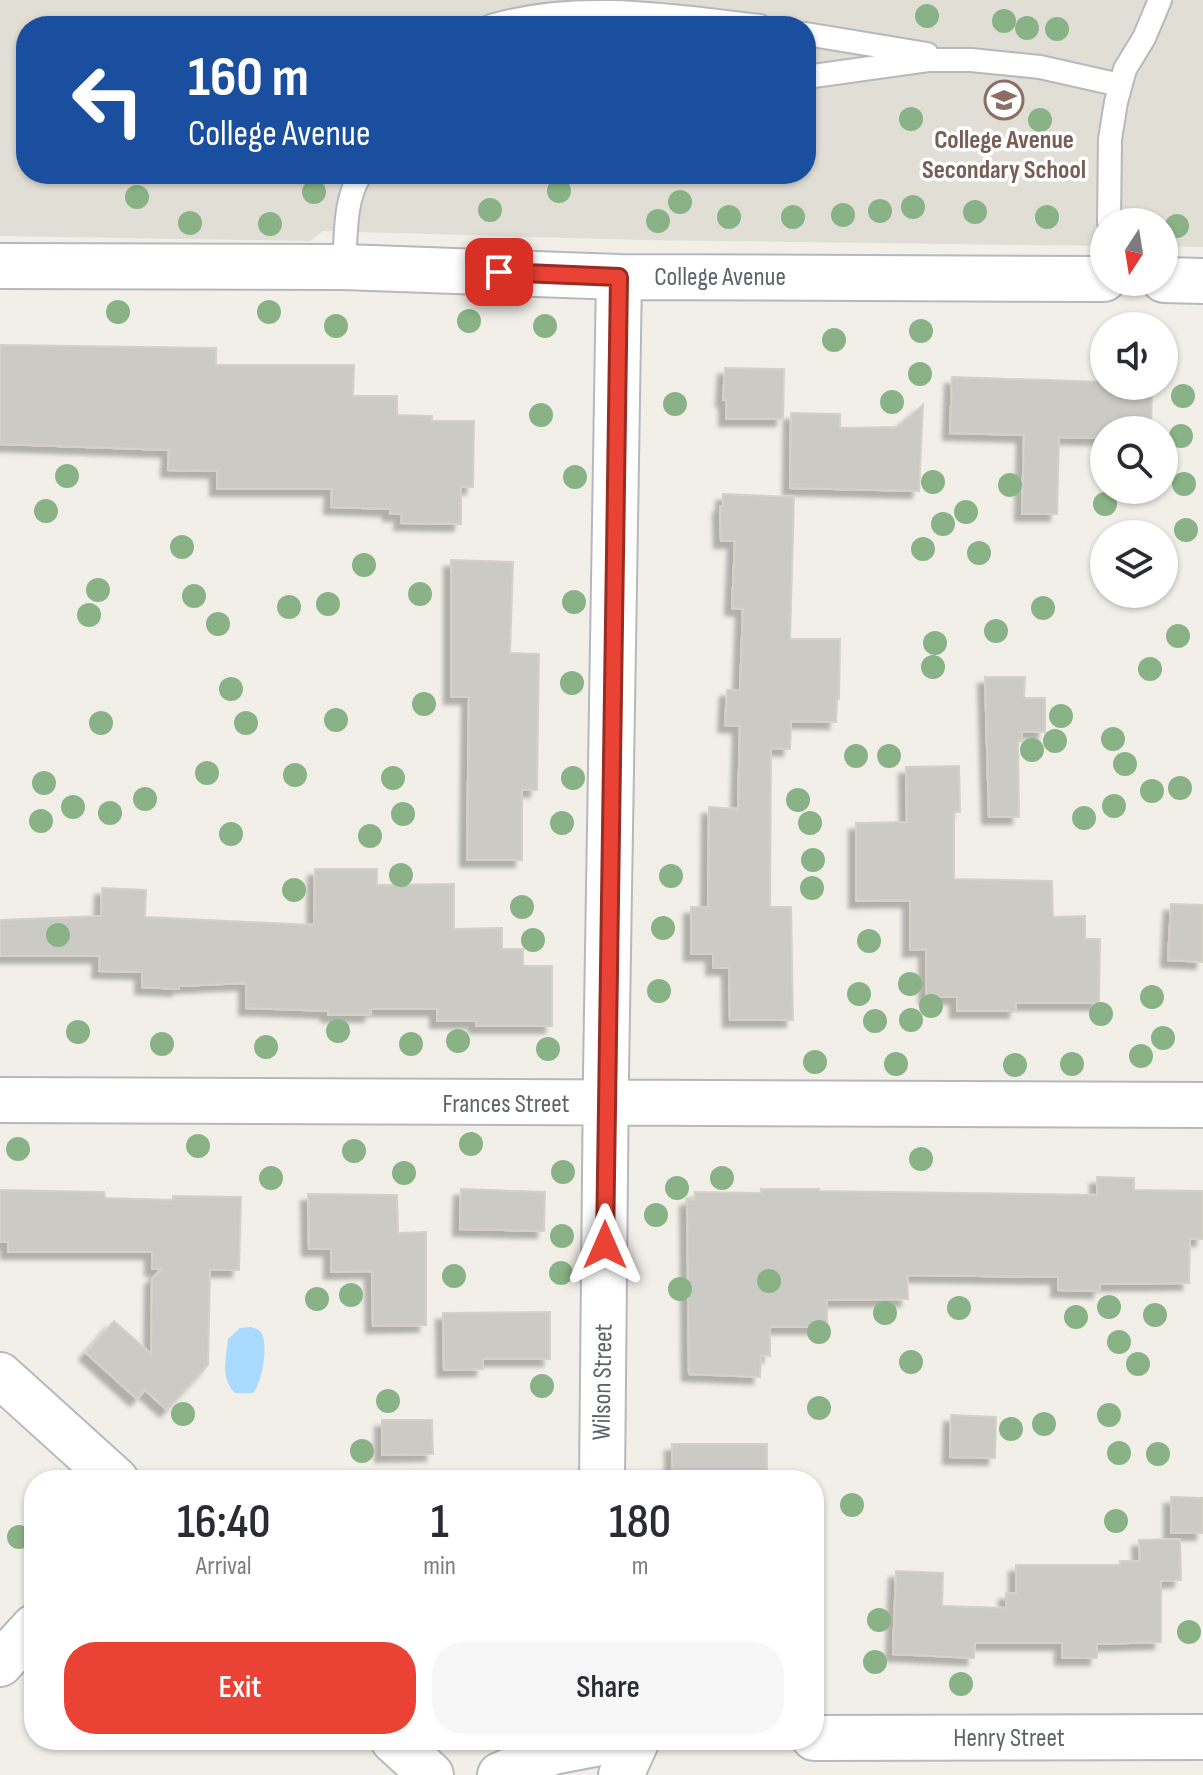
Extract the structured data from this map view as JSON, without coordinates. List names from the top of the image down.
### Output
{
  "streets": {
    "street": [
      "College Avenue",
      "Frances Street",
      "Wilson Street",
      "Henry Street"
    ]
  },
  "crossings": [
    ["College Avenue", "Wilson Street"],
    ["Frances Street", "Wilson Street"]
  ],
  "places": {
    "school or university": ["College Avenue Secondary School"]
  },
  "north": "bottom",
  "page": {
    "turn": ["160 m", "College Avenue"],
    "eta": [
      "16:40",
      "Arrival",
      "1",
      "min",
      "180",
      "m"
    ],
    "buttons": ["Exit", "Share"]
  }
}
